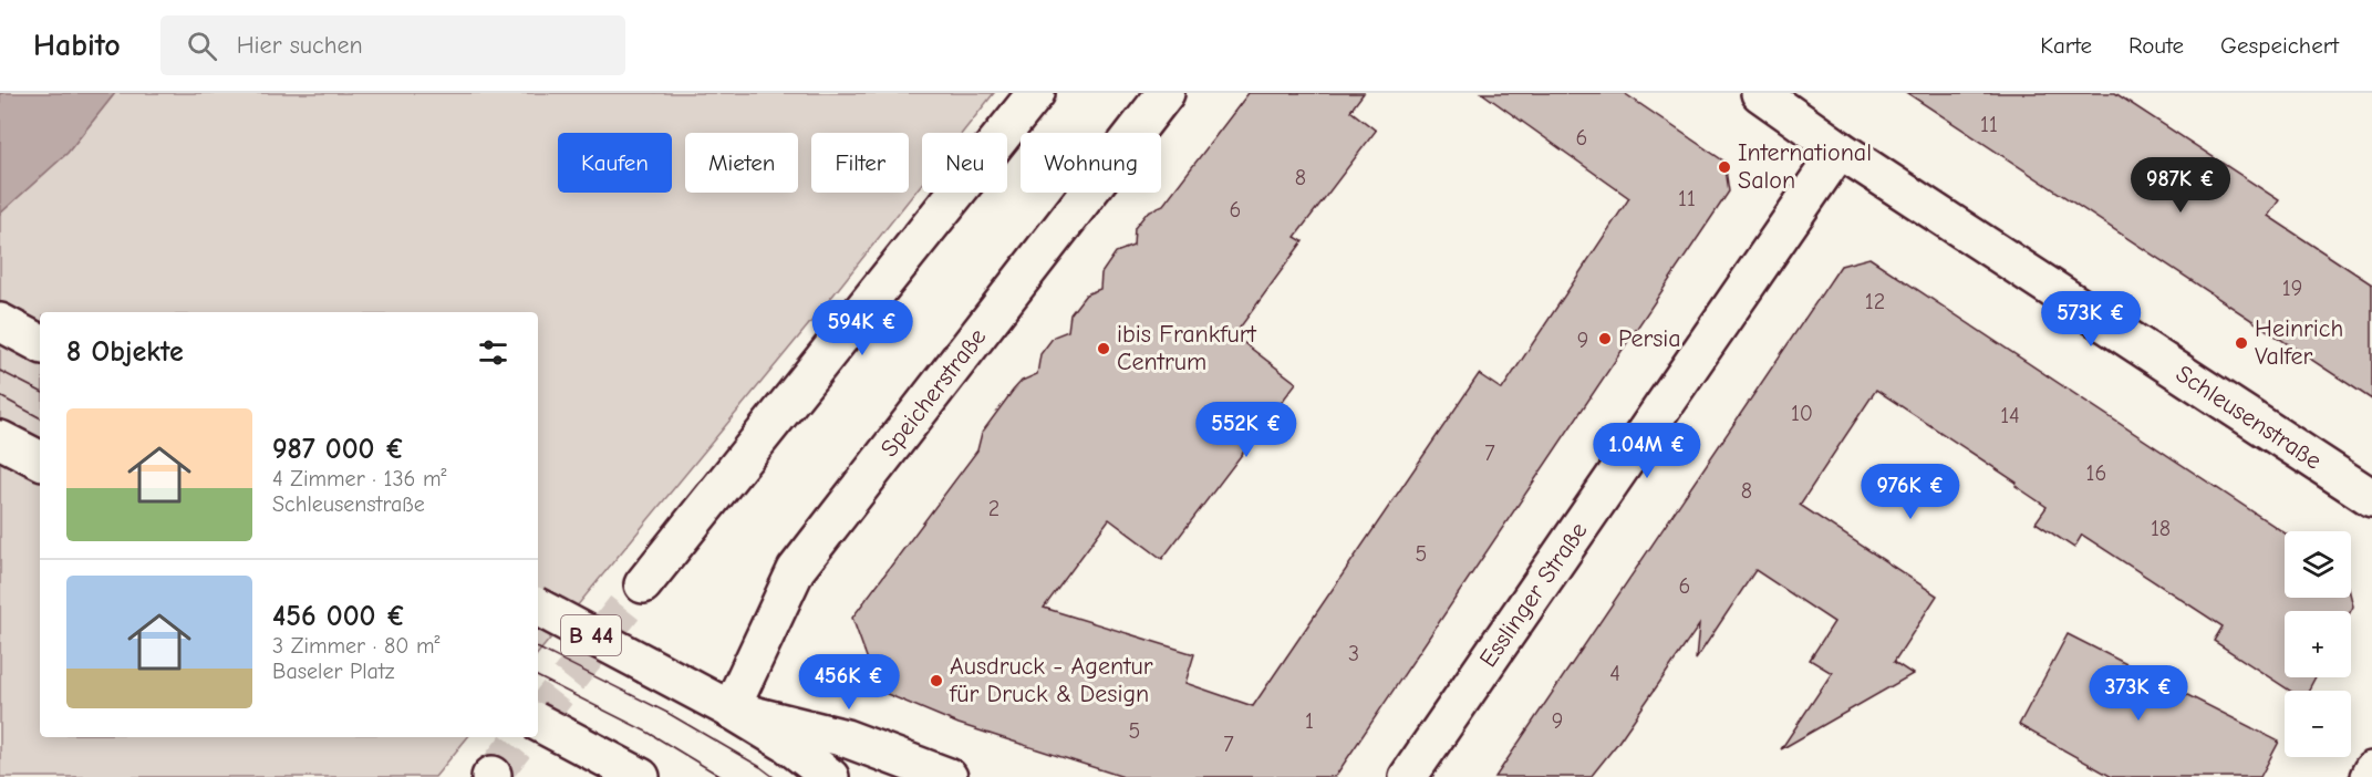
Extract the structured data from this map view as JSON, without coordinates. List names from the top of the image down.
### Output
{
  "streets": {
    "street": [
      "Speicherstraße",
      "Schleusenstraße",
      "Esslinger Straße",
      "B 44"
    ]
  },
  "crossings": [
    ["Speicherstraße", "B 44"],
    ["Schleusenstraße", "Esslinger Straße"]
  ],
  "places": [
    "International Salon",
    "Persia",
    "Heinrich Valfer",
    "ibis Frankfurt Centrum",
    "Ausdruck - Agentur für Druck & Design"
  ],
  "house_numbers": [
    "11",
    "6",
    "8",
    "11",
    "6",
    "19",
    "12",
    "9",
    "10",
    "14",
    "7",
    "16",
    "8",
    "2",
    "18",
    "5",
    "6",
    "3",
    "4",
    "1",
    "9",
    "5",
    "7"
  ],
  "page": {
    "header": "Habito",
    "search": "Hier suchen",
    "nav": ["Karte", "Route", "Gespeichert"],
    "chip": [
      "Kaufen",
      "Mieten",
      "Filter",
      "Neu",
      "Wohnung"
    ],
    "price": [
      "987K €",
      "573K €",
      "594K €",
      "552K €",
      "1.04M €",
      "976K €",
      "456K €",
      "373K €"
    ],
    "heading": "8 Objekte",
    "list": [
      {
        "name": "987 000 €",
        "note": "4 Zimmer · 136 m² · Schleusenstraße"
      },
      {
        "name": "456 000 €",
        "note": "3 Zimmer · 80 m² · Baseler Platz"
      }
    ],
    "map_buttons": ["+", "−"]
  }
}
